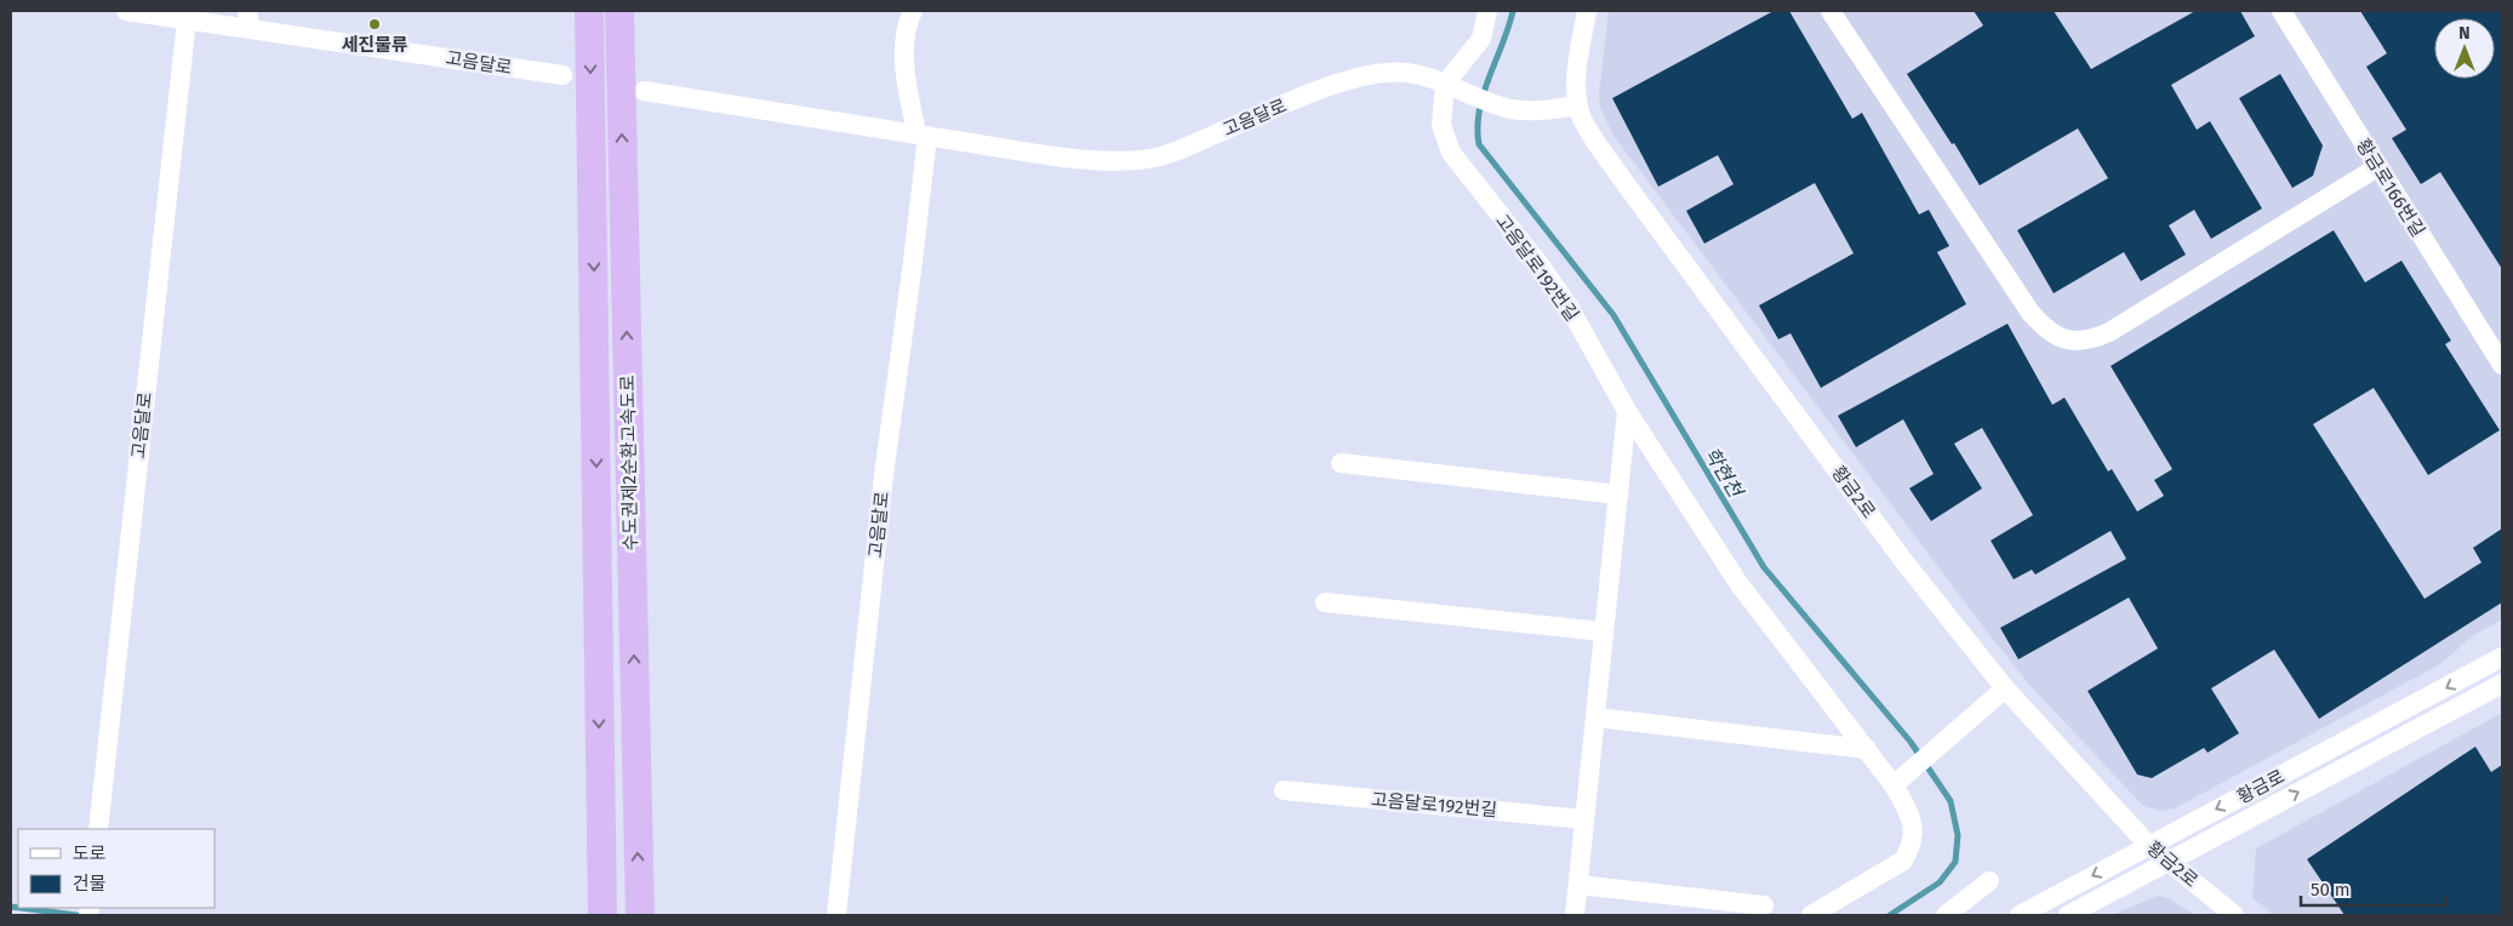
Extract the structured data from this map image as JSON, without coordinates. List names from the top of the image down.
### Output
{
  "streets": {
    "highway": ["수도권제2순환고속도로"],
    "street": [
      "고음달로",
      "황금로166번길",
      "고음달로192번길",
      "황금2로",
      "황금로"
    ]
  },
  "crossings": [
    ["고음달로", "고음달로192번길"],
    ["고음달로", "황금2로"],
    ["황금2로", "황금로"]
  ],
  "water": ["학현천"],
  "places": ["세진물류"],
  "legend": ["도로", "건물"],
  "scale_bar": "50 m",
  "north": "top"
}
